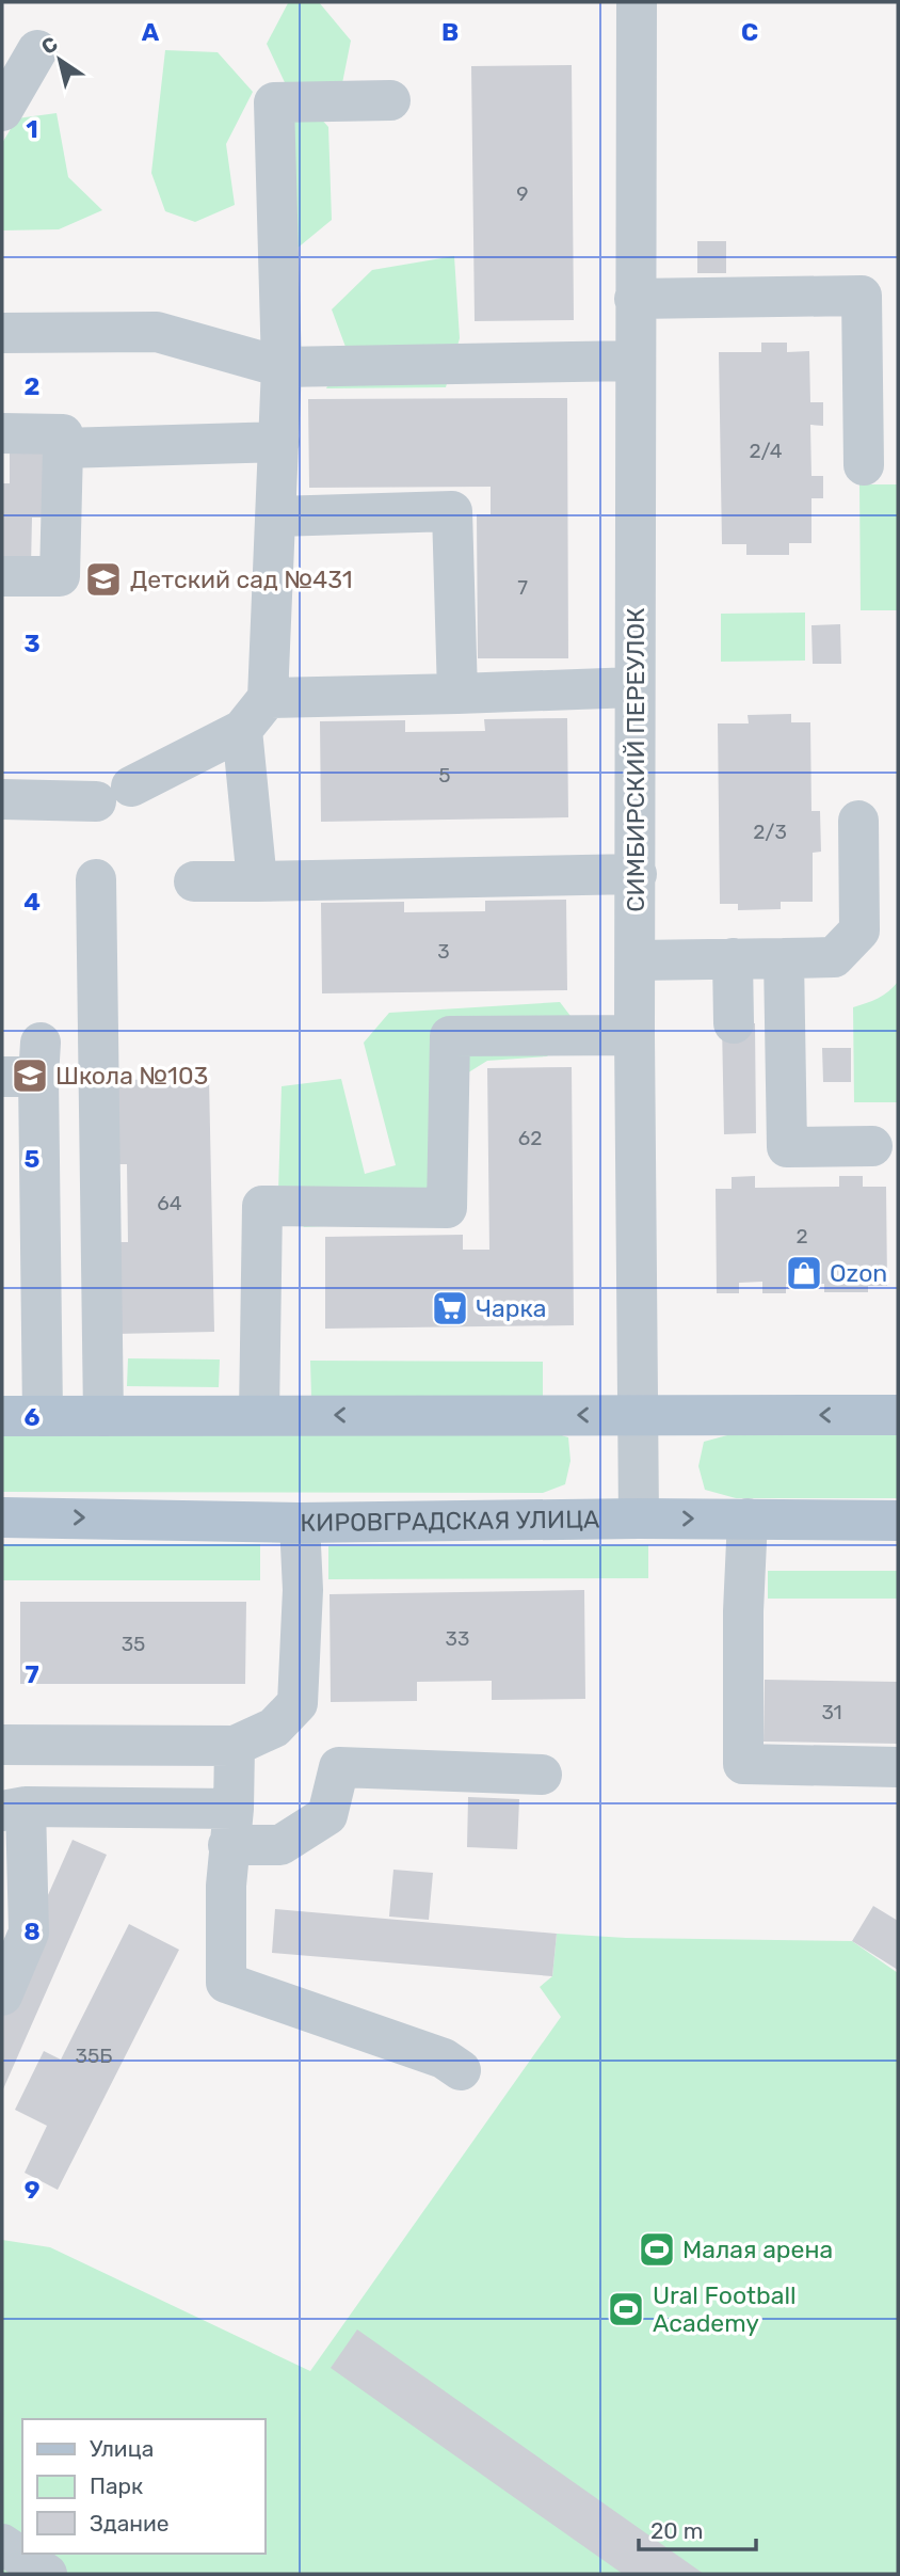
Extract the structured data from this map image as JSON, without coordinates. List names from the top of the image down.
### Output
{
  "streets": {
    "main road": ["КИРОВГРАДСКАЯ УЛИЦА"],
    "street": ["СИМБИРСКИЙ ПЕРЕУЛОК"]
  },
  "crossings": [
    ["СИМБИРСКИЙ ПЕРЕУЛОК", "КИРОВГРАДСКАЯ УЛИЦА"]
  ],
  "places": {
    "school or university": ["Детский сад №431", "Школа №103"],
    "shop": ["Ozon"],
    "supermarket": ["Чарка"],
    "sports": ["Малая арена", "Ural Football Academy"]
  },
  "house_numbers": [
    "9",
    "2/4",
    "7",
    "5",
    "2/3",
    "3",
    "62",
    "64",
    "2",
    "33",
    "35",
    "31",
    "35Б"
  ],
  "legend": ["Улица", "Парк", "Здание"],
  "scale_bar": "20 m",
  "north": "top left",
  "grid": {
    "columns": ["A", "B", "C"],
    "rows": [
      "1",
      "2",
      "3",
      "4",
      "5",
      "6",
      "7",
      "8",
      "9"
    ]
  }
}
